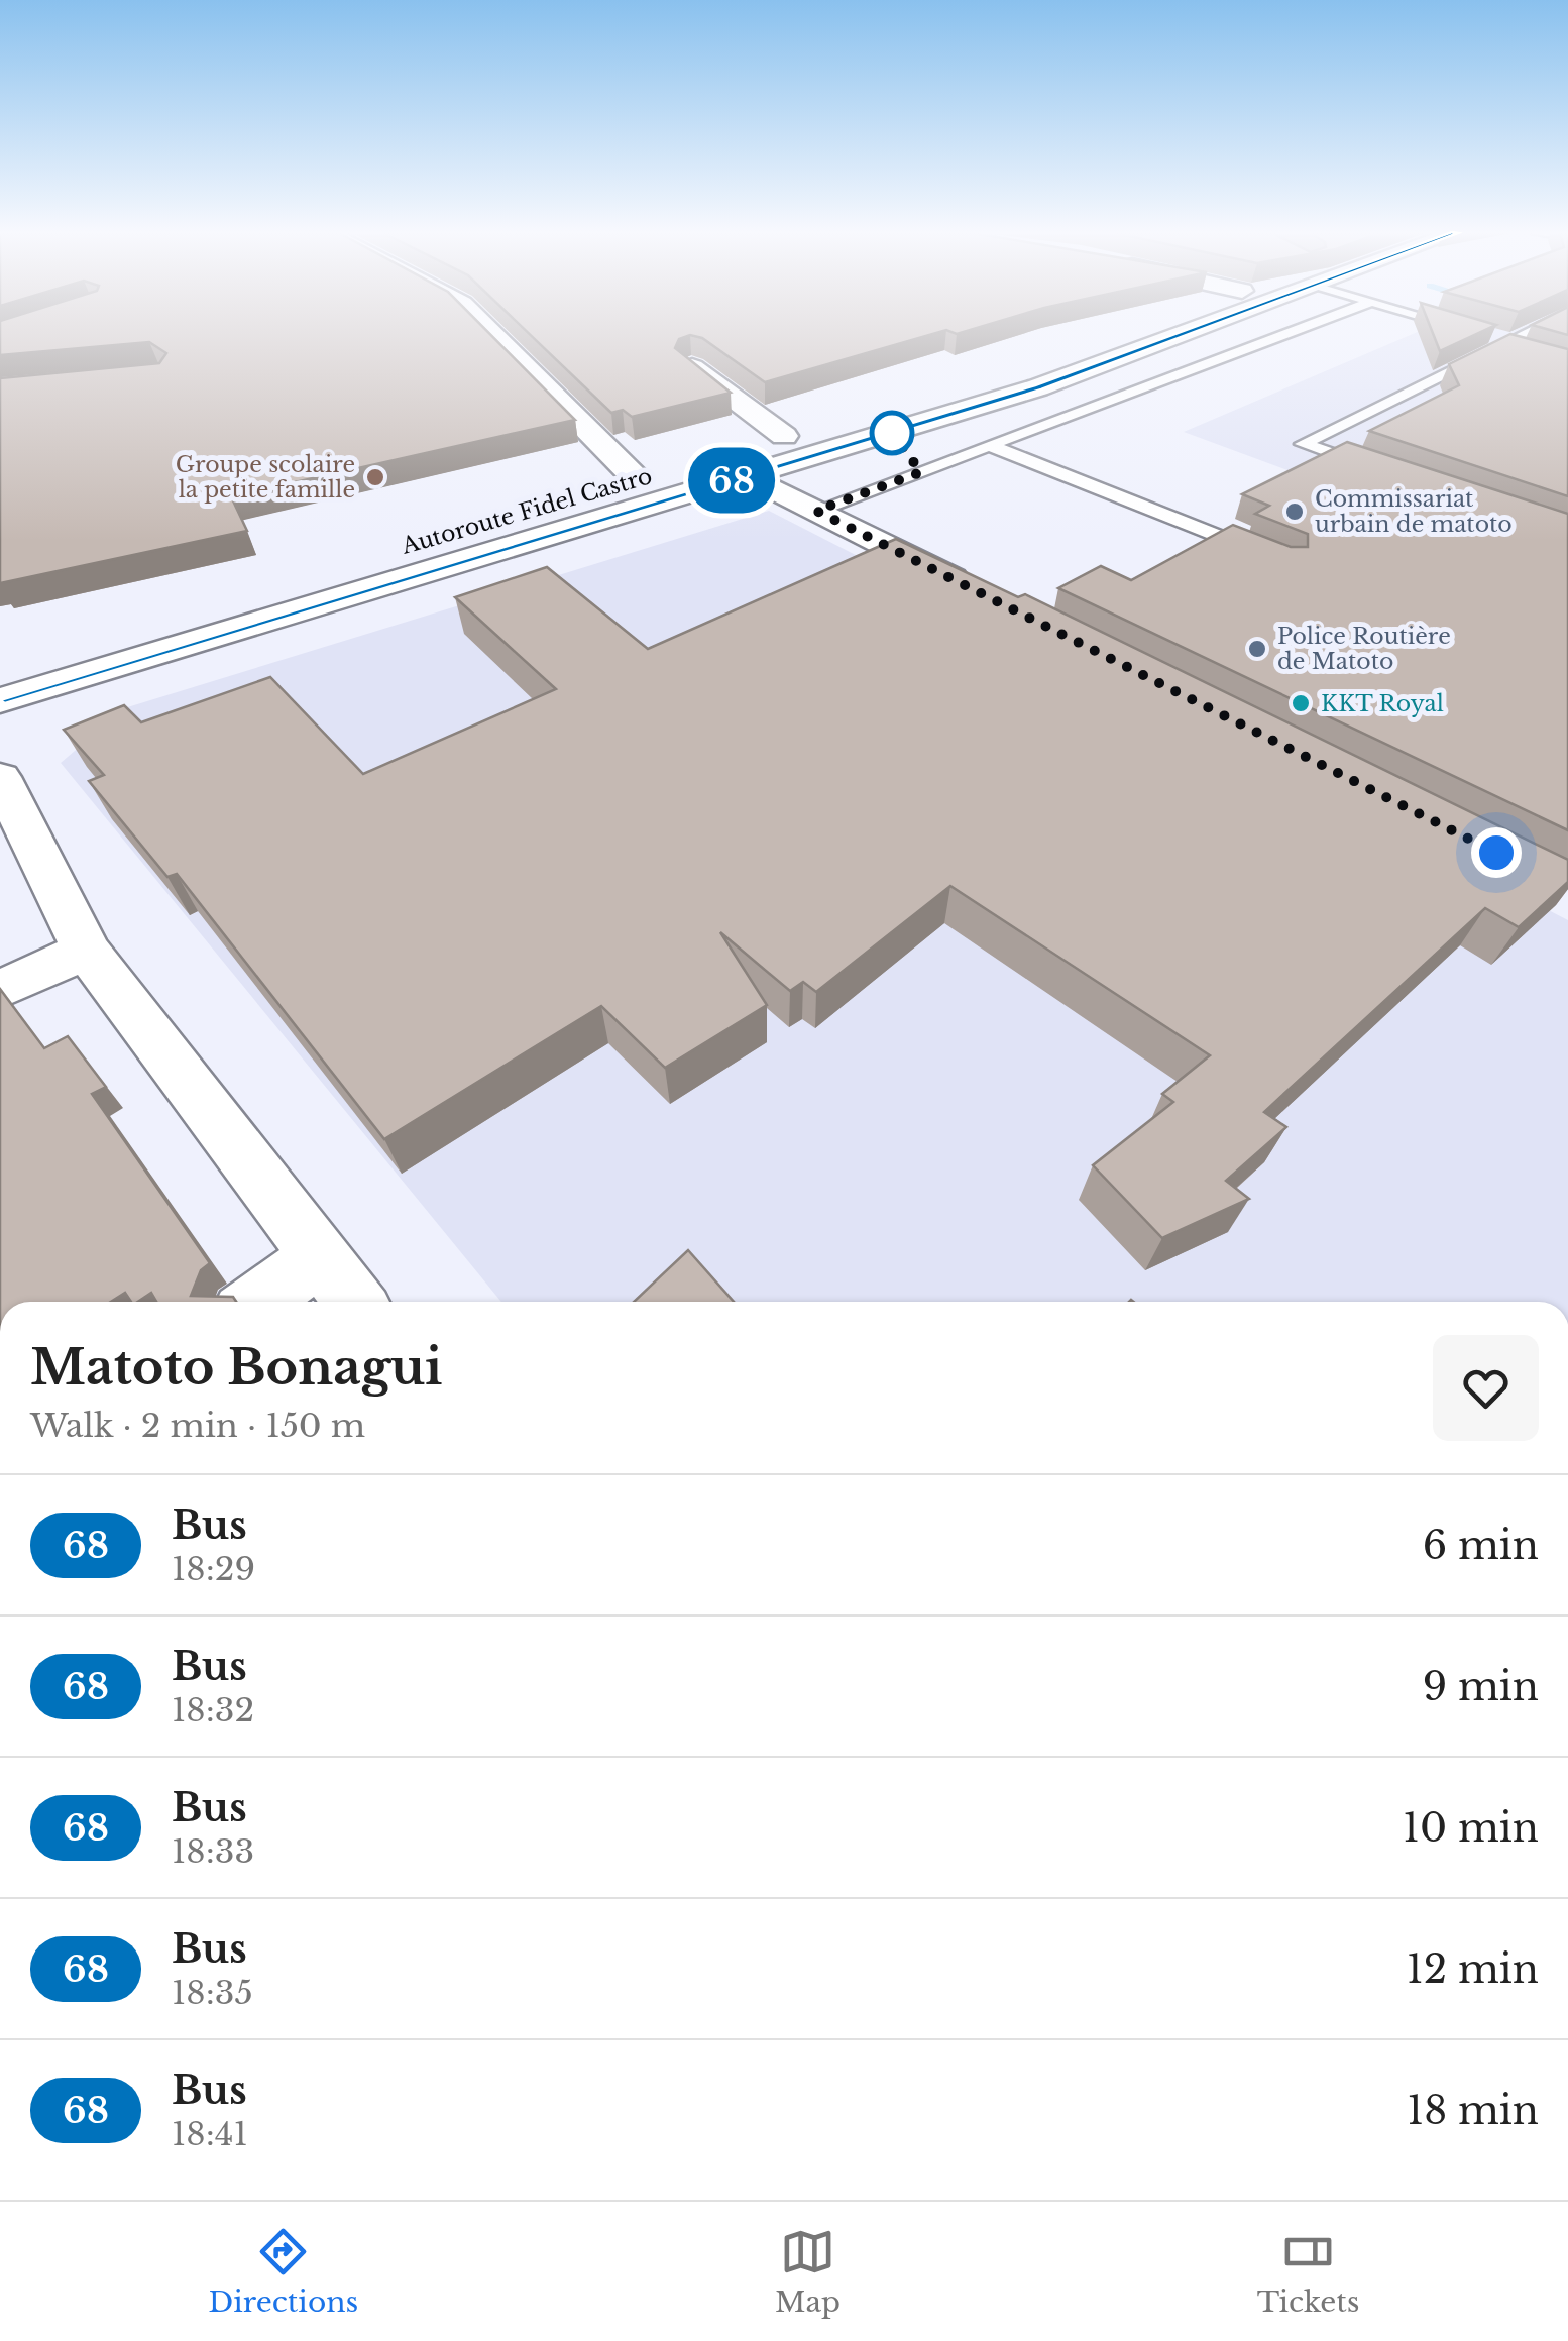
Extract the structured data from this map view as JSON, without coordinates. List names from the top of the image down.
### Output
{
  "streets": {
    "main road": ["Autoroute Fidel Castro"]
  },
  "places": [
    "Groupe scolaire la petite famille",
    "Commissariat urbain de matoto",
    "Police Routière de Matoto",
    "KKT Royal"
  ],
  "lines": ["bus line 68"],
  "page": {
    "on_map": "68",
    "heading": ["Matoto Bonagui", "Walk · 2 min · 150 m"],
    "list": [
      {
        "mark": "68",
        "name": "Bus",
        "note": "18:29",
        "value": "6 min"
      },
      {
        "mark": "68",
        "name": "Bus",
        "note": "18:32",
        "value": "9 min"
      },
      {
        "mark": "68",
        "name": "Bus",
        "note": "18:33",
        "value": "10 min"
      },
      {
        "mark": "68",
        "name": "Bus",
        "note": "18:35",
        "value": "12 min"
      },
      {
        "mark": "68",
        "name": "Bus",
        "note": "18:41",
        "value": "18 min"
      }
    ],
    "tabs": ["Directions", "Map", "Tickets"]
  }
}
